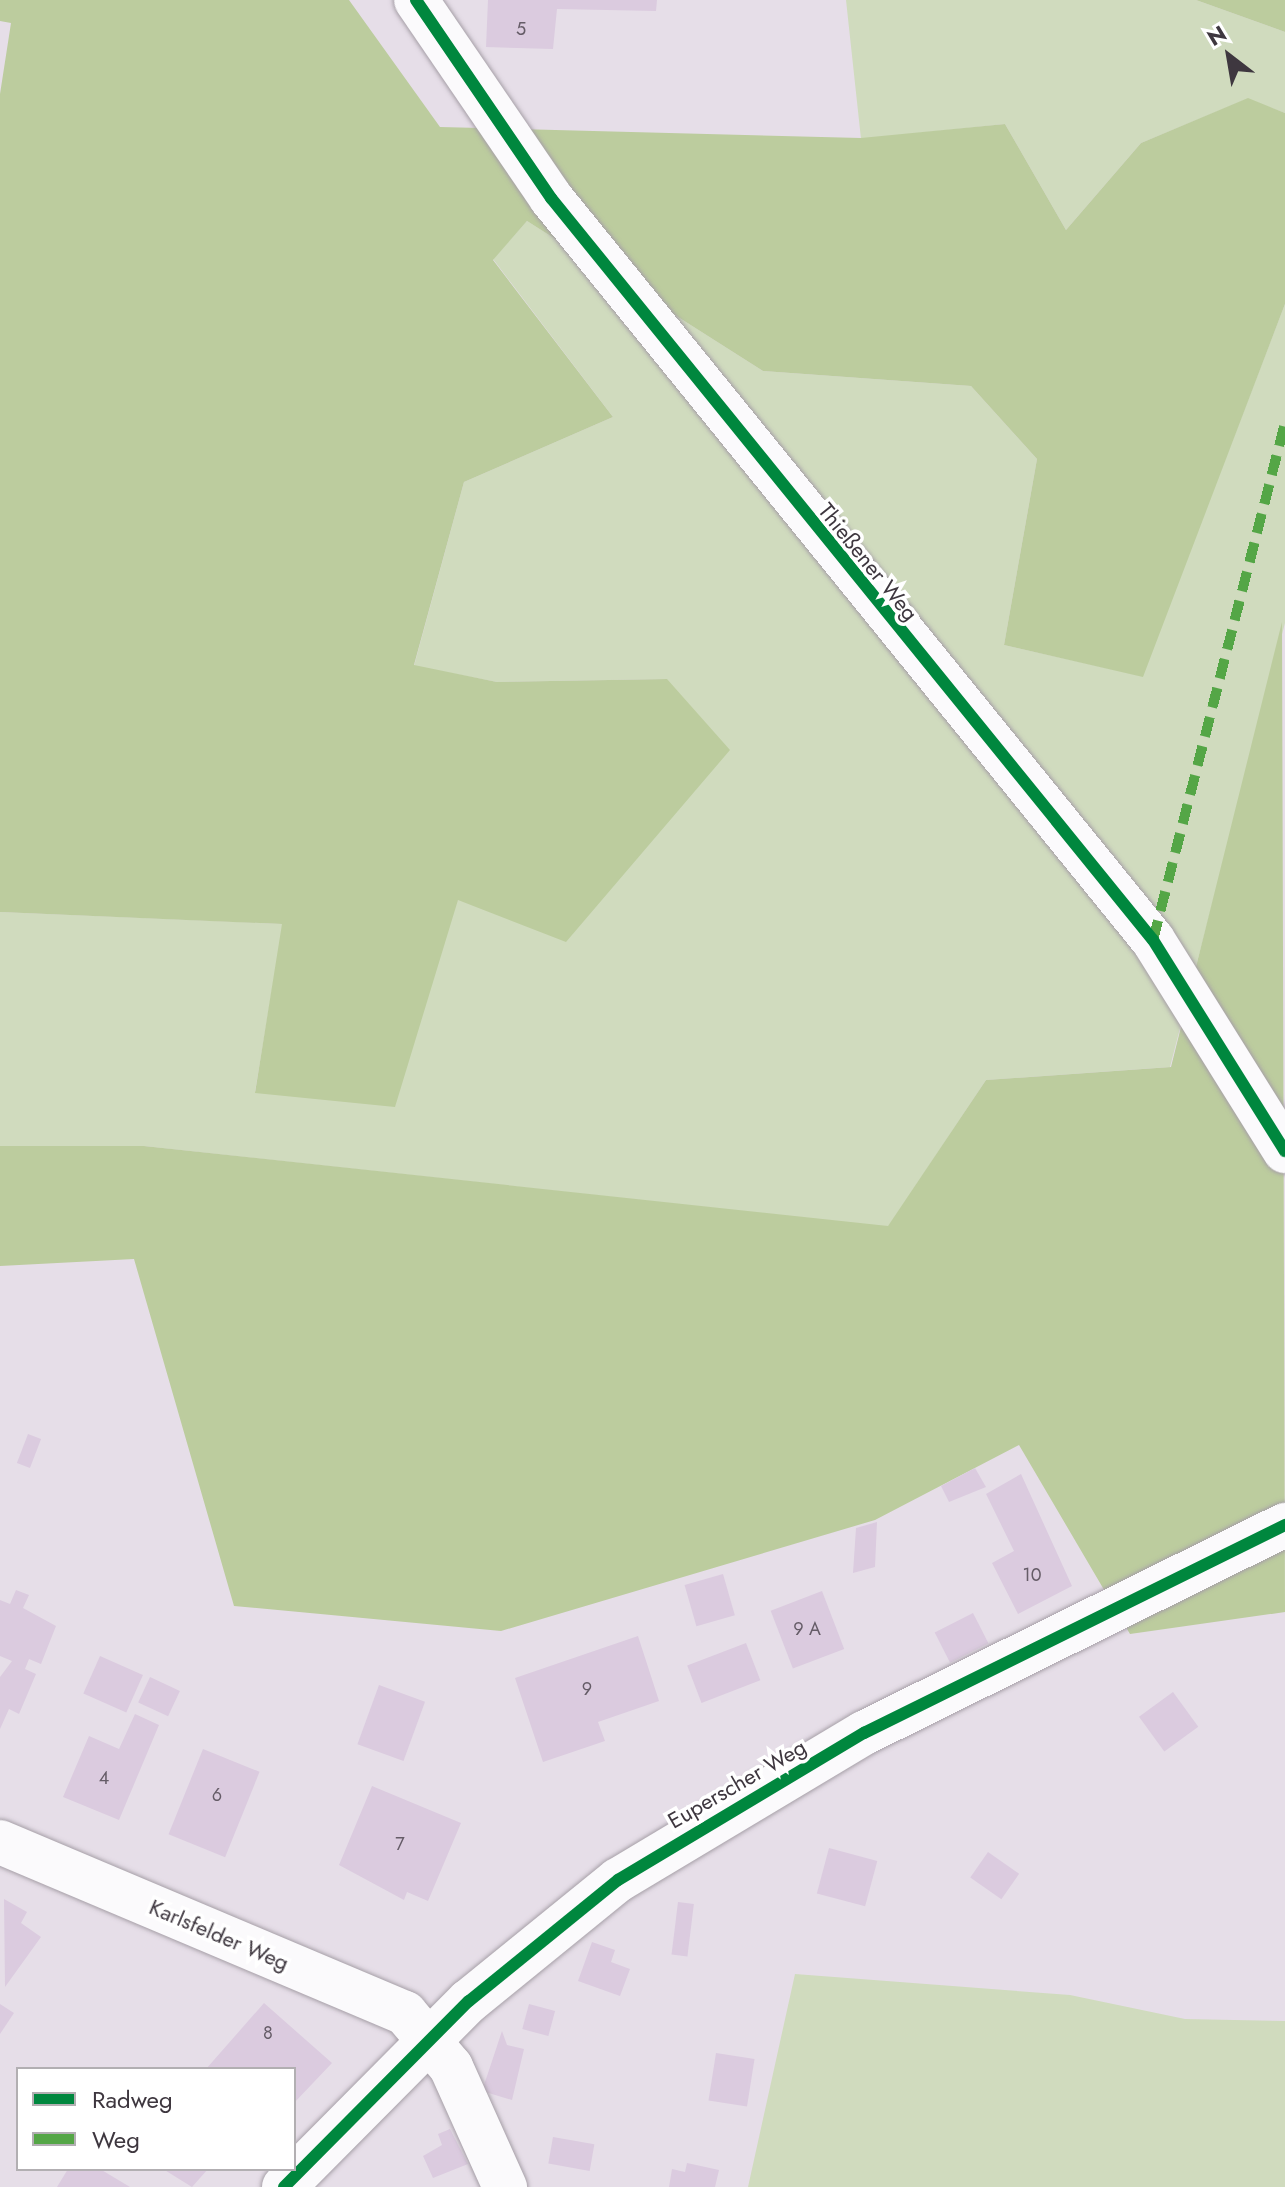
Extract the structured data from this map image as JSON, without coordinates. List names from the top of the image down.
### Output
{
  "streets": {
    "street": ["Thießener Weg", "Euperscher Weg", "Karlsfelder Weg"]
  },
  "crossings": [
    ["Euperscher Weg", "Karlsfelder Weg"]
  ],
  "house_numbers": [
    "5",
    "10",
    "9 A",
    "9",
    "4",
    "6",
    "7",
    "8"
  ],
  "legend": ["Radweg", "Weg"],
  "north": "top left"
}
